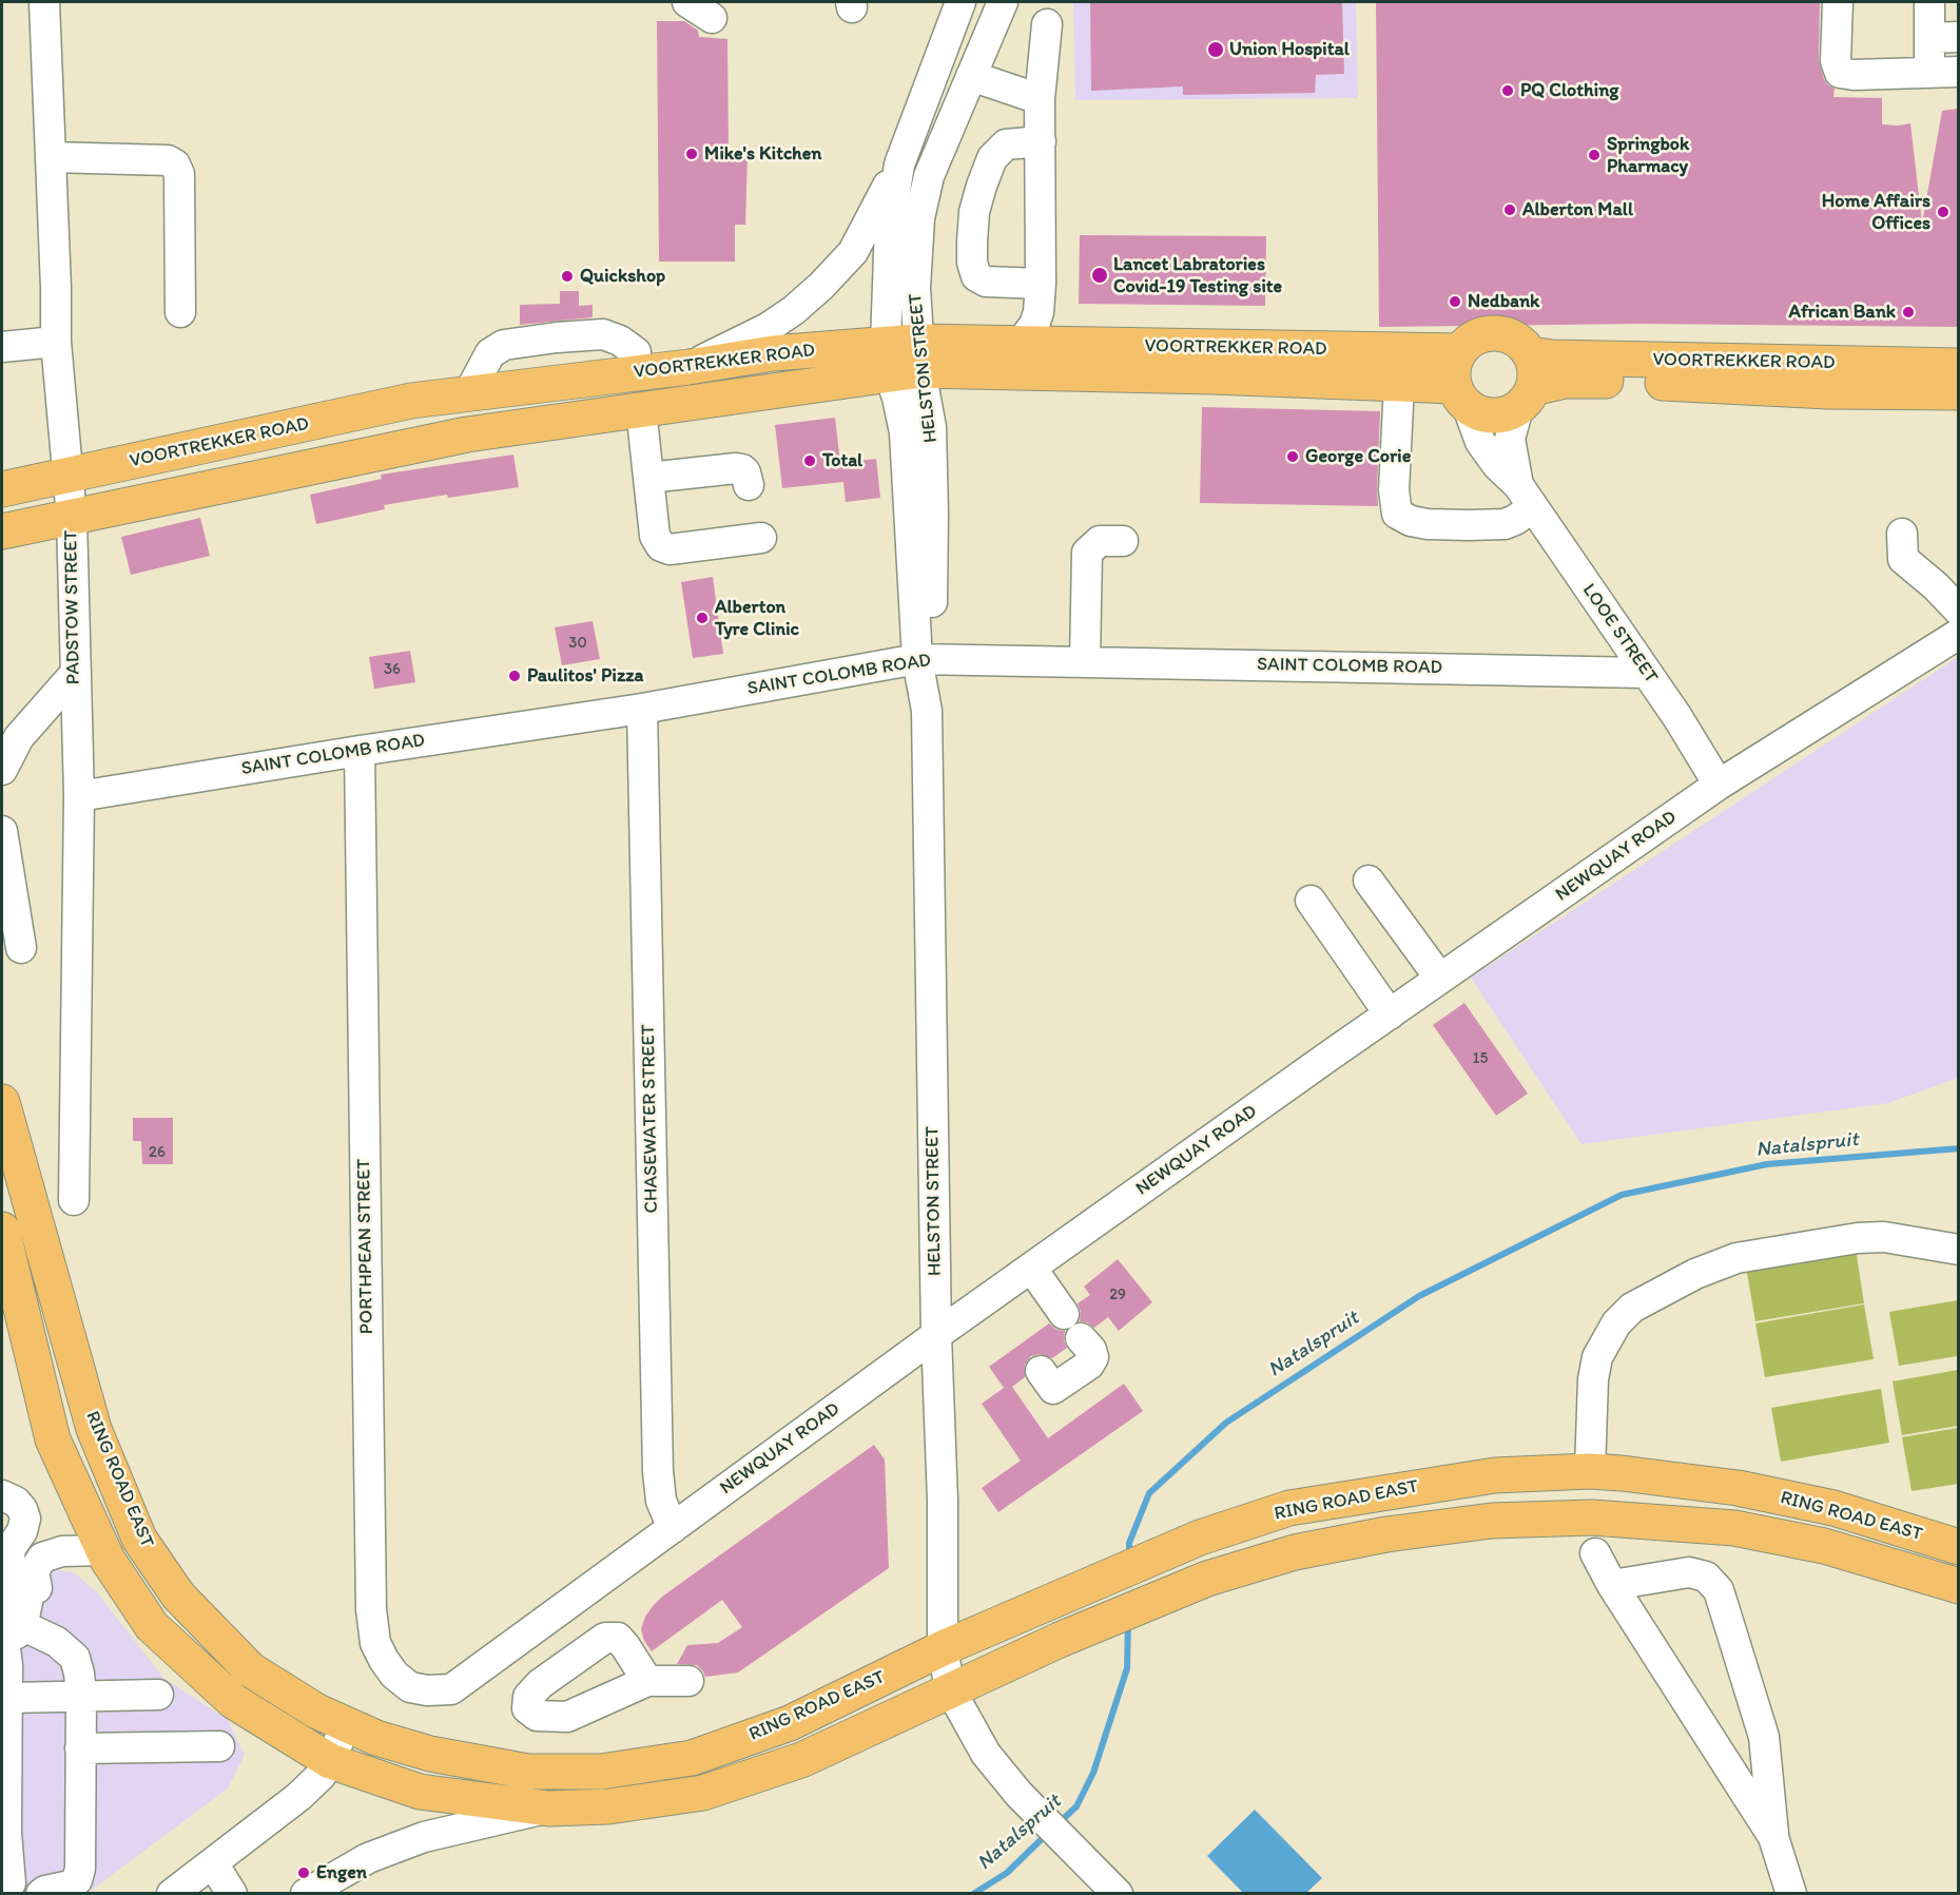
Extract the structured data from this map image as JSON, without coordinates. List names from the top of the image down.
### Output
{
  "streets": {
    "main road": ["VOORTREKKER ROAD", "RING ROAD EAST"],
    "street": [
      "HELSTON STREET",
      "PADSTOW STREET",
      "LOOE STREET",
      "SAINT COLOMB ROAD",
      "NEWQUAY ROAD",
      "CHASEWATER STREET",
      "PORTHPEAN STREET"
    ]
  },
  "crossings": [
    ["VOORTREKKER ROAD", "HELSTON STREET"],
    ["VOORTREKKER ROAD", "PADSTOW STREET"],
    ["VOORTREKKER ROAD", "LOOE STREET"],
    ["HELSTON STREET", "SAINT COLOMB ROAD"],
    ["HELSTON STREET", "NEWQUAY ROAD"],
    ["HELSTON STREET", "RING ROAD EAST"],
    ["PADSTOW STREET", "SAINT COLOMB ROAD"],
    ["LOOE STREET", "SAINT COLOMB ROAD"],
    ["LOOE STREET", "NEWQUAY ROAD"],
    ["SAINT COLOMB ROAD", "CHASEWATER STREET"],
    ["SAINT COLOMB ROAD", "PORTHPEAN STREET"],
    ["NEWQUAY ROAD", "CHASEWATER STREET"],
    ["NEWQUAY ROAD", "PORTHPEAN STREET"]
  ],
  "water": ["Natalspruit"],
  "places": [
    "Union Hospital",
    "PQ Clothing",
    "Mike's Kitchen",
    "Springbok Pharmacy",
    "Alberton Mall",
    "Home Affairs Offices",
    "Lancet Labratories Covid-19 Testing site",
    "Quickshop",
    "Nedbank",
    "African Bank",
    "George Corie",
    "Total",
    "Alberton Tyre Clinic",
    "Paulitos' Pizza",
    "Engen"
  ],
  "house_numbers": [
    "30",
    "36",
    "15",
    "26",
    "29"
  ]
}
